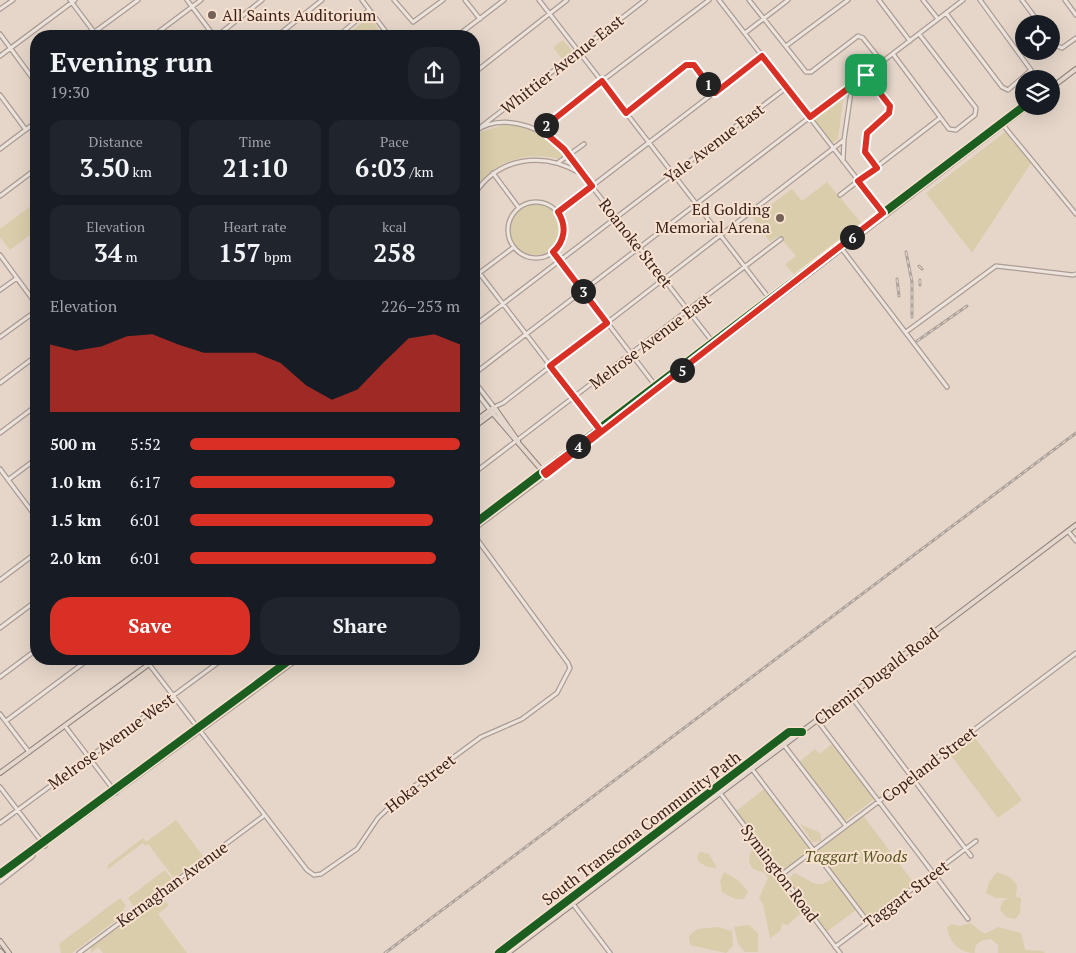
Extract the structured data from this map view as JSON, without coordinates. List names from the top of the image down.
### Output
{
  "streets": {
    "main road": ["Chemin Dugald Road"],
    "street": [
      "Whittier Avenue East",
      "Yale Avenue East",
      "Roanoke Street",
      "Melrose Avenue East",
      "Melrose Avenue West",
      "Copeland Street",
      "Hoka Street",
      "Symington Road",
      "Kernaghan Avenue",
      "Taggart Street"
    ],
    "cycle path": ["South Transcona Community Path"]
  },
  "crossings": [
    ["Whittier Avenue East", "Roanoke Street"],
    ["Yale Avenue East", "Roanoke Street"],
    ["Roanoke Street", "Melrose Avenue East"],
    ["Chemin Dugald Road", "Symington Road"],
    ["Melrose Avenue West", "Hoka Street"],
    ["Copeland Street", "Symington Road"],
    ["Hoka Street", "Kernaghan Avenue"],
    ["Symington Road", "Taggart Street"]
  ],
  "parks": ["Taggart Woods"],
  "places": ["All Saints Auditorium", "Ed Golding Memorial Arena"],
  "page": {
    "heading": ["Evening run", "19:30"],
    "pins": [
      "1",
      "2",
      "6",
      "3",
      "5",
      "4"
    ],
    "stats": [
      ["Distance", "3.50 km"],
      ["Time", "21:10"],
      ["Pace", "6:03 /km"],
      ["Elevation", "34 m"],
      ["Heart rate", "157 bpm"],
      ["kcal", "258"]
    ],
    "chart": ["Elevation", "226–253 m"],
    "list": [
      {
        "name": "500 m",
        "note": "5:52"
      },
      {
        "name": "1.0 km",
        "note": "6:17"
      },
      {
        "name": "1.5 km",
        "note": "6:01"
      },
      {
        "name": "2.0 km",
        "note": "6:01"
      }
    ],
    "buttons": ["Save", "Share"]
  }
}
